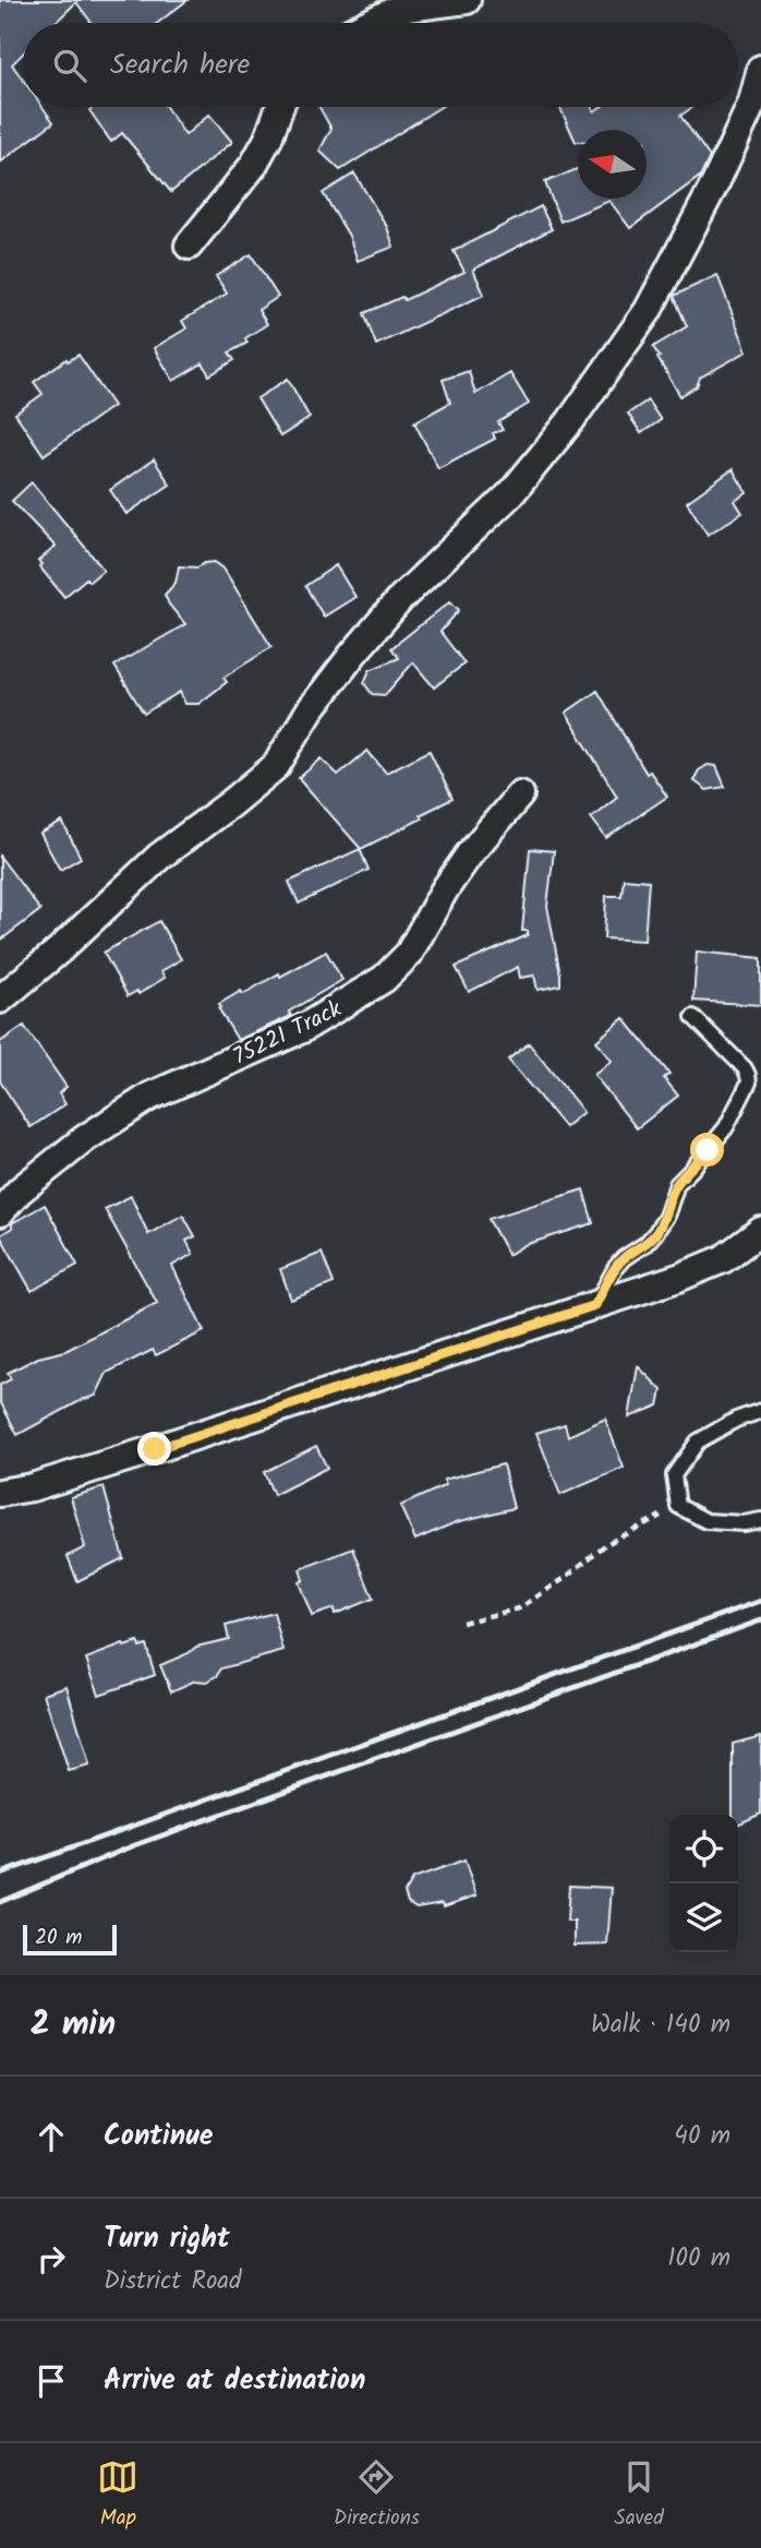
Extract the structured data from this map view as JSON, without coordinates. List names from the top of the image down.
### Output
{
  "streets": {
    "street": ["75221 Track"]
  },
  "scale_bar": "20 m",
  "north": "left",
  "page": {
    "search": "Search here",
    "scale": "20 m",
    "heading": ["2 min", "Walk · 140 m"],
    "list": [
      ["Continue", "40 m"],
      ["Turn right", "District Road", "100 m"],
      "Arrive at destination"
    ],
    "nav": ["Map", "Directions", "Saved"]
  }
}
